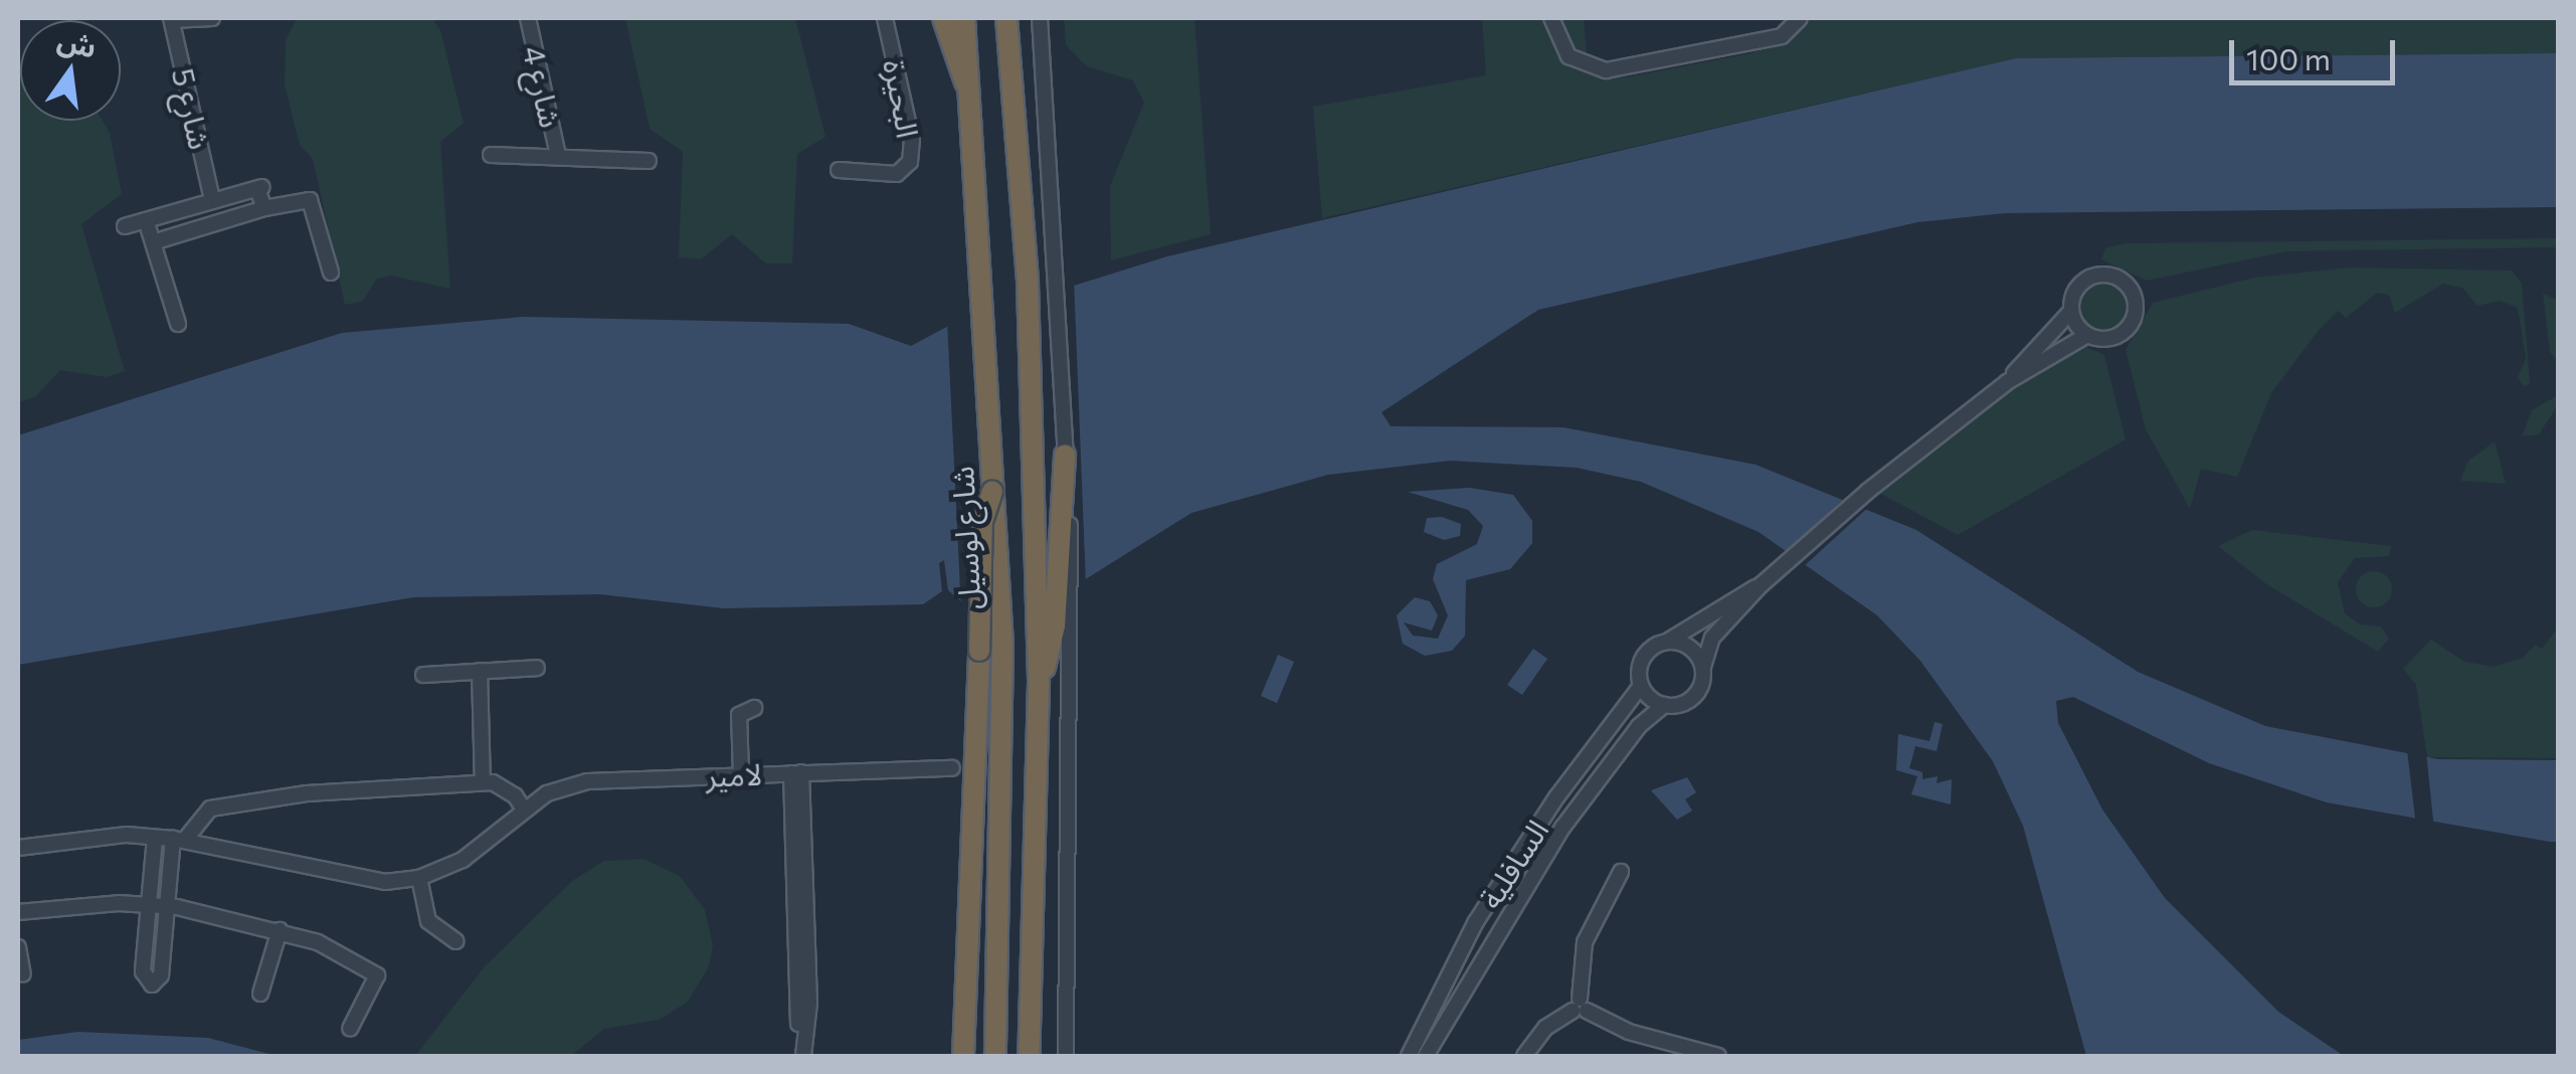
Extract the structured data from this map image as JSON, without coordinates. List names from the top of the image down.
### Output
{
  "streets": {
    "highway": ["شارع لوسيل"],
    "street": [
      "شارع 4",
      "البحيرة",
      "شارع 5",
      "لامير",
      "السافلية"
    ]
  },
  "scale_bar": "100 m",
  "north": "top"
}
